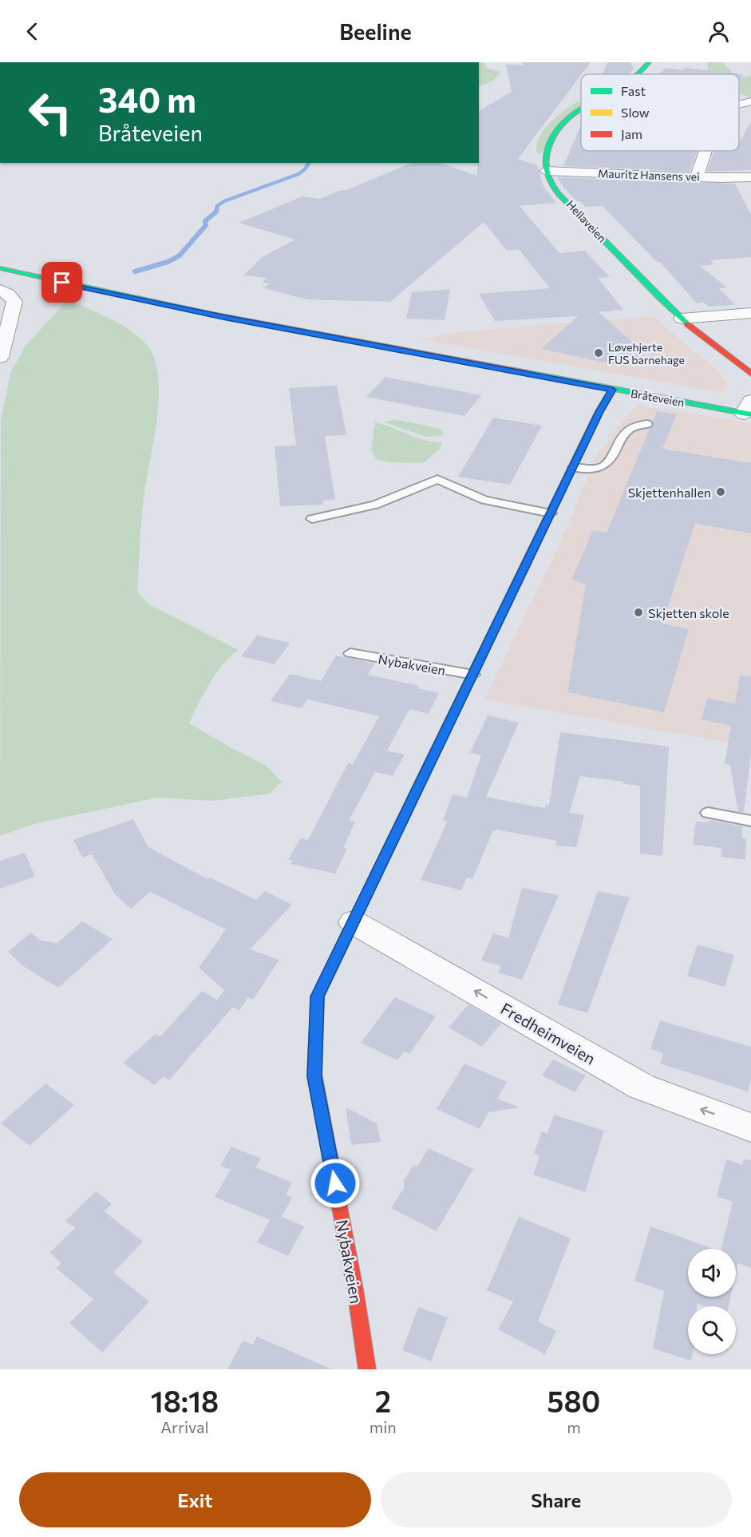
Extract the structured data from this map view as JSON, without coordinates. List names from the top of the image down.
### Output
{
  "streets": {
    "street": [
      "Mauritz Hansens vei",
      "Hellaveien",
      "Bråteveien",
      "Nybakveien",
      "Fredheimveien"
    ]
  },
  "crossings": [
    ["Mauritz Hansens vei", "Hellaveien"],
    ["Bråteveien", "Nybakveien"],
    ["Nybakveien", "Fredheimveien"]
  ],
  "one_way": ["Fredheimveien"],
  "places": ["Løvehjerte FUS barnehage", "Skjettenhallen", "Skjetten skole"],
  "legend": ["Fast", "Slow", "Jam"],
  "page": {
    "header": "Beeline",
    "turn": ["340 m", "Bråteveien"],
    "eta": [
      "18:18",
      "Arrival",
      "2",
      "min",
      "580",
      "m"
    ],
    "buttons": ["Exit", "Share"]
  }
}
